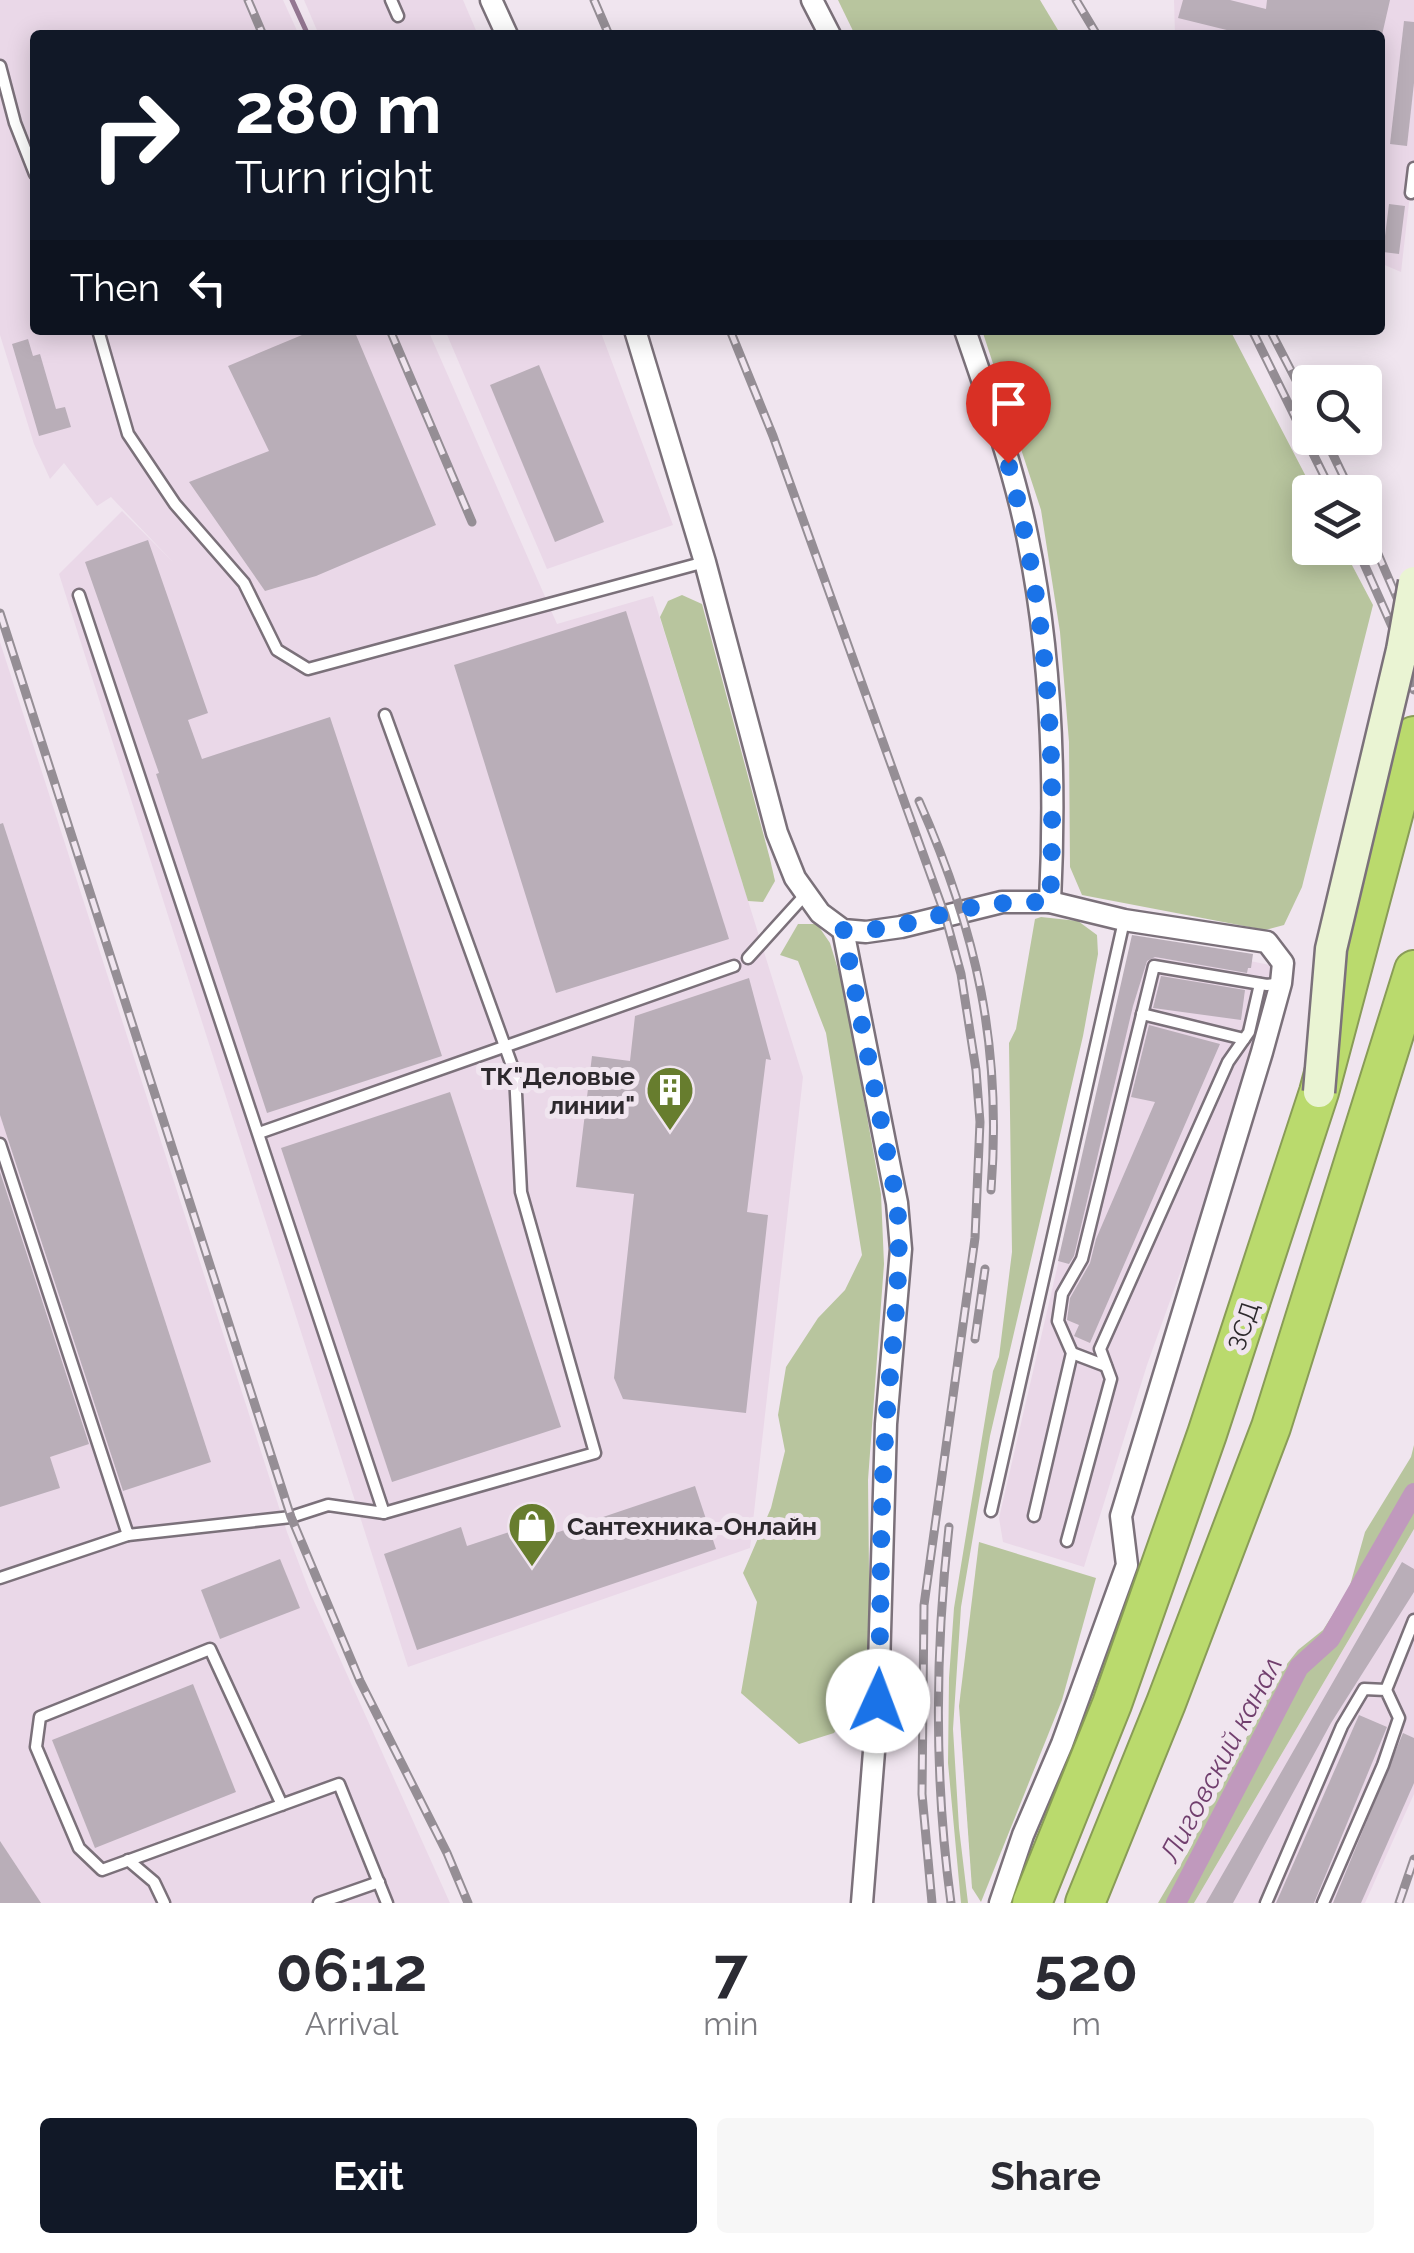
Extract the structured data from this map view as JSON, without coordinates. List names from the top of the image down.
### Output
{
  "streets": {
    "highway": ["ЗСД"]
  },
  "water": ["Лиговский канал"],
  "places": {
    "building": ["ТК\"Деловые линии\""],
    "shop": ["Сантехника-Онлайн"]
  },
  "page": {
    "turn": ["280 m", "Turn right"],
    "then": "Then",
    "eta": [
      "06:12",
      "Arrival",
      "7",
      "min",
      "520",
      "m"
    ],
    "buttons": ["Exit", "Share"]
  }
}
